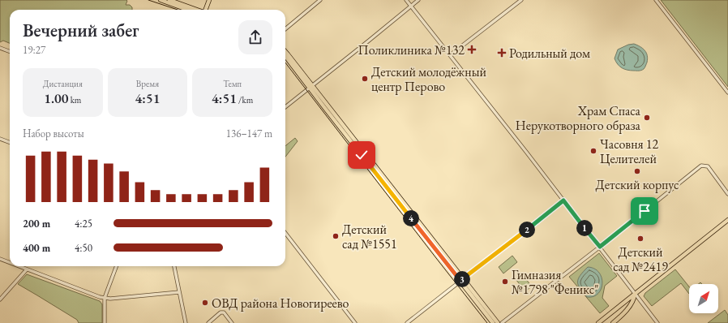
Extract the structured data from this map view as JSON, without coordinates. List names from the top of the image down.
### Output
{
  "places": {
    "health": ["Поликлиника №132", "Родильный дом"],
    "other": [
      "Детский молодёжный центр Перово",
      "Храм Спаса Нерукотворного образа",
      "Часовня 12 Целителей",
      "Детский корпус",
      "Детский сад №1551",
      "Детский сад №2419",
      "Гимназия №1798 \"Феникс\"",
      "ОВД района Новогиреево"
    ]
  },
  "north": "top right",
  "page": {
    "heading": ["Вечерний забег", "19:27"],
    "stats": [
      ["Дистанция", "1.00 km"],
      ["Время", "4:51"],
      ["Темп", "4:51 /km"]
    ],
    "chart": ["Набор высоты", "136–147 m"],
    "pins": [
      "4",
      "1",
      "2",
      "3"
    ],
    "list": [
      {
        "name": "200 m",
        "note": "4:25"
      },
      {
        "name": "400 m",
        "note": "4:50"
      }
    ]
  }
}
